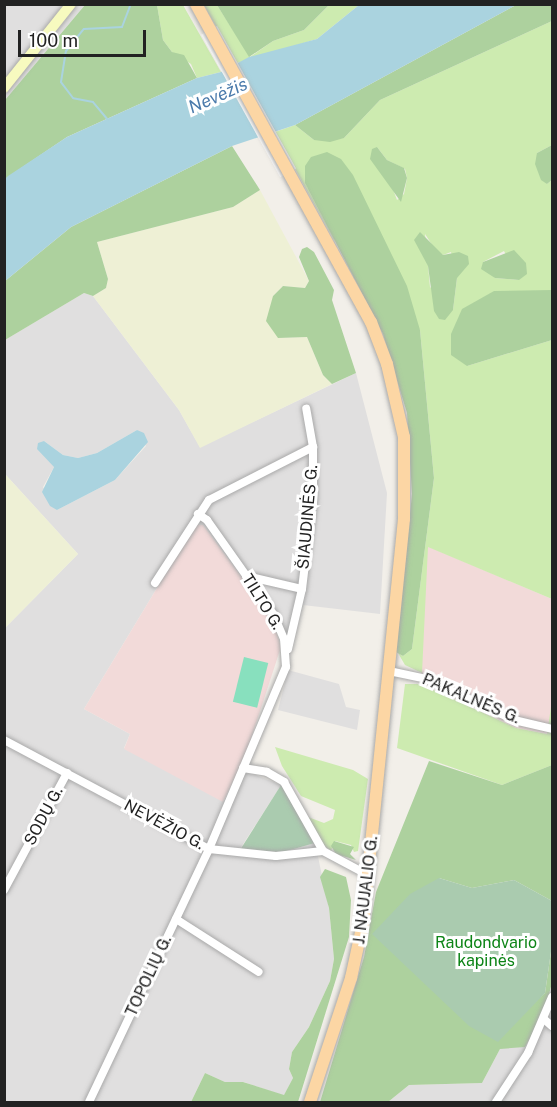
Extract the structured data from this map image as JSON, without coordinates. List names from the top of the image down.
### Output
{
  "streets": {
    "main road": ["J. NAUJALIO G."],
    "street": [
      "ŠIAUDINĖS G.",
      "TILTO G.",
      "PAKALNĖS G.",
      "SODŲ G.",
      "NEVĖŽIO G.",
      "TOPOLIŲ G."
    ]
  },
  "crossings": [
    ["ŠIAUDINĖS G.", "TILTO G."],
    ["TILTO G.", "NEVĖŽIO G."],
    ["TILTO G.", "TOPOLIŲ G."],
    ["PAKALNĖS G.", "J. NAUJALIO G."],
    ["SODŲ G.", "NEVĖŽIO G."],
    ["NEVĖŽIO G.", "TOPOLIŲ G."]
  ],
  "water": ["Nevėžis"],
  "parks": ["Raudondvario kapinės"],
  "scale_bar": "100 m"
}
